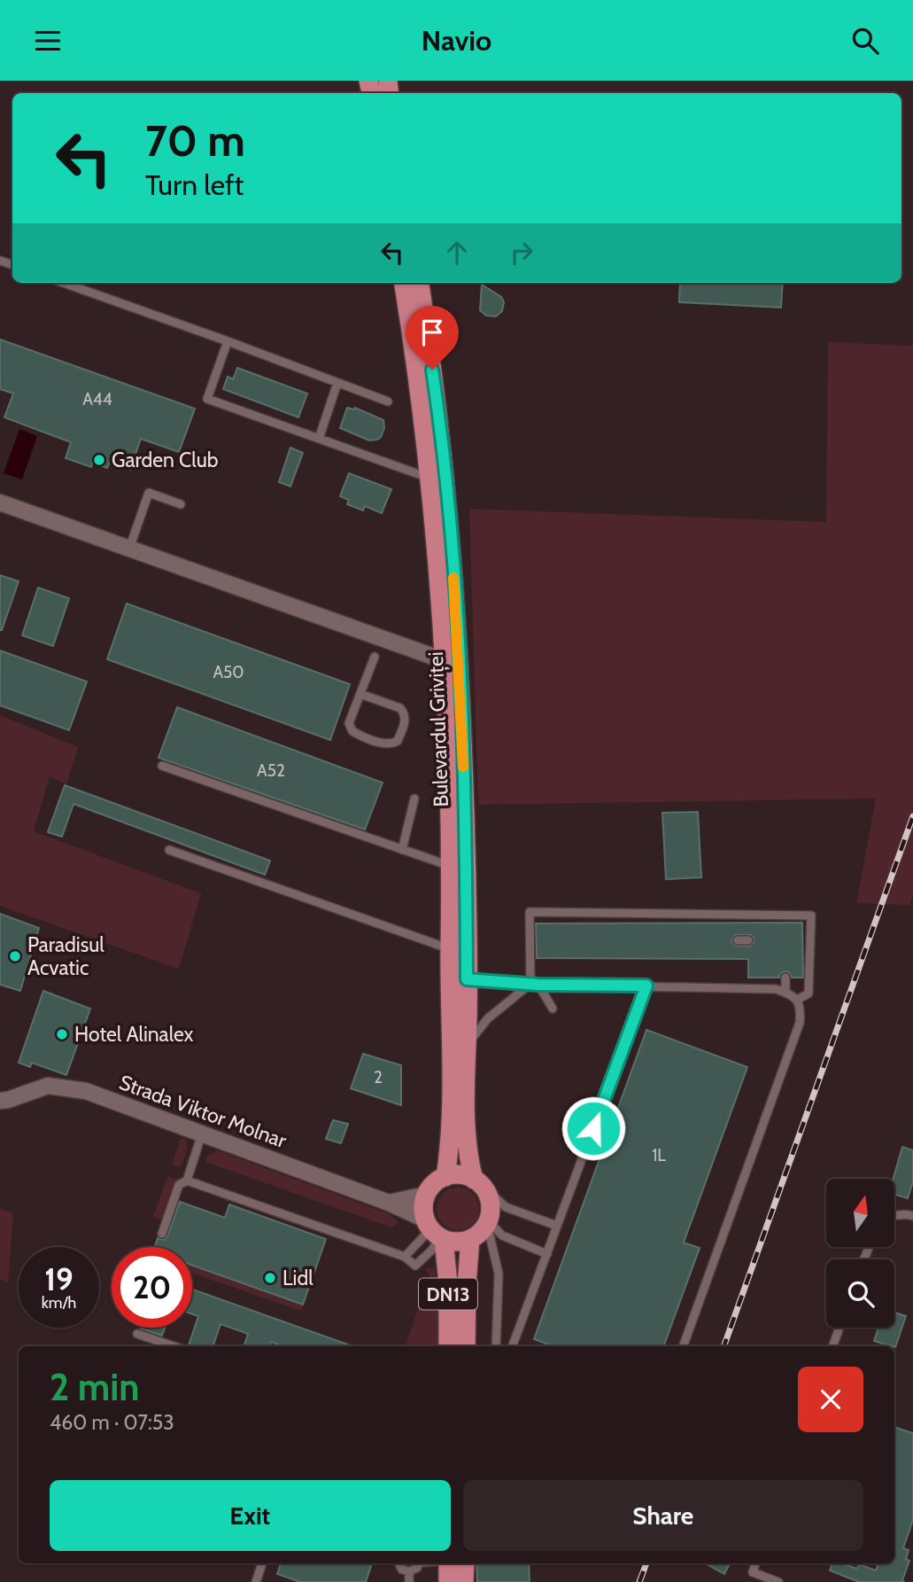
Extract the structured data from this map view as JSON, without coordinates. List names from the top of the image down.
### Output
{
  "streets": {
    "main road": ["Bulevardul Griviței", "DN13"],
    "street": ["Strada Viktor Molnar"]
  },
  "crossings": [
    ["Bulevardul Griviței", "Strada Viktor Molnar"],
    ["Bulevardul Griviței", "DN13"],
    ["Strada Viktor Molnar", "DN13"]
  ],
  "places": [
    "Garden Club",
    "Paradisul Acvatic",
    "Hotel Alinalex",
    "Lidl"
  ],
  "house_numbers": [
    "A44",
    "A50",
    "A52",
    "2",
    "1L"
  ],
  "north": "top",
  "page": {
    "header": "Navio",
    "turn": ["70 m", "Turn left"],
    "speed": "19 km/h",
    "limit": "20",
    "heading": ["2 min", "460 m · 07:53"],
    "buttons": ["Exit", "Share"]
  }
}
